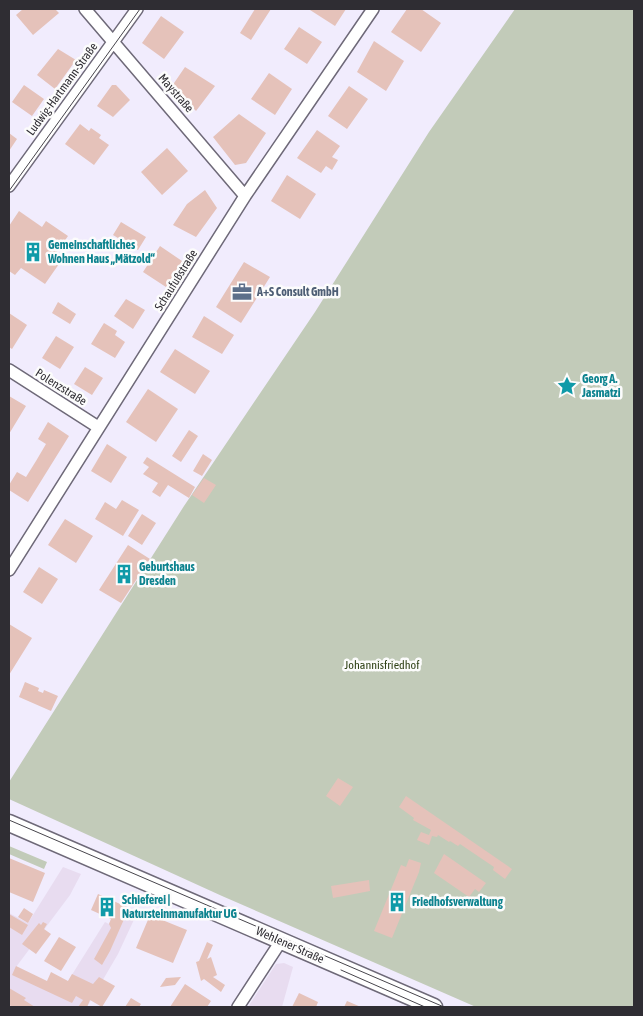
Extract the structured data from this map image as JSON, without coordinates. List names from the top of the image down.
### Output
{
  "streets": {
    "main road": ["Wehlener Straße"],
    "street": [
      "Ludwig-Hartmann-Straße",
      "Maystraße",
      "Schaufußstraße",
      "Polenzstraße"
    ]
  },
  "crossings": [
    ["Ludwig-Hartmann-Straße", "Maystraße"],
    ["Maystraße", "Schaufußstraße"],
    ["Schaufußstraße", "Polenzstraße"]
  ],
  "parks": ["Johannisfriedhof"],
  "places": {
    "building": [
      "Gemeinschaftliches Wohnen Haus „Mätzold“",
      "Geburtshaus Dresden",
      "Friedhofsverwaltung",
      "Schieferei | Natursteinmanufaktur UG"
    ],
    "office": ["A+S Consult GmbH"],
    "place": ["Georg A. Jasmatzi"]
  }
}
